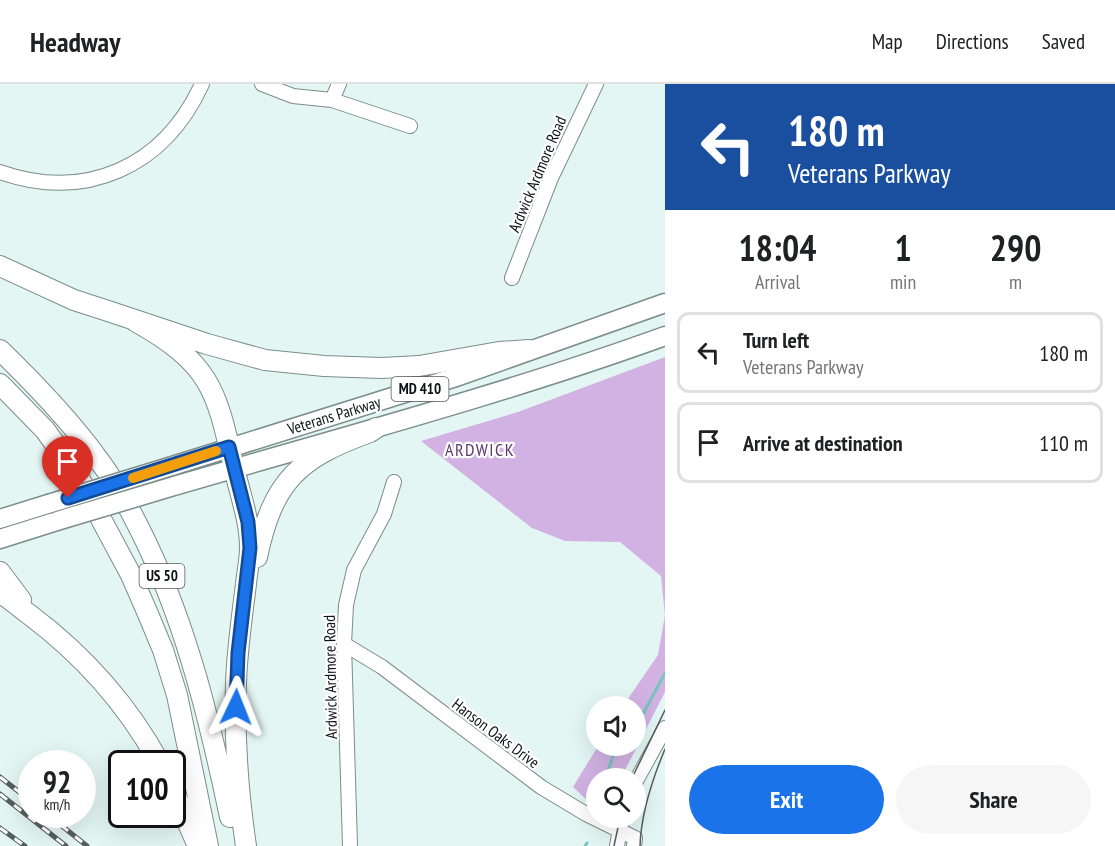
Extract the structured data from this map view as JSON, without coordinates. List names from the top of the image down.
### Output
{
  "streets": {
    "highway": ["US 50"],
    "main road": ["MD 410", "Veterans Parkway"],
    "street": ["Ardwick Ardmore Road", "Hanson Oaks Drive"]
  },
  "crossings": [
    ["Ardwick Ardmore Road", "Hanson Oaks Drive"]
  ],
  "districts": ["ARDWICK"],
  "page": {
    "header": "Headway",
    "nav": ["Map", "Directions", "Saved"],
    "turn": ["180 m", "Veterans Parkway"],
    "eta": [
      "18:04",
      "Arrival",
      "1",
      "min",
      "290",
      "m"
    ],
    "list": [
      {
        "name": "Turn left",
        "note": "Veterans Parkway",
        "value": "180 m"
      },
      {
        "name": "Arrive at destination",
        "value": "110 m"
      }
    ],
    "speed": "92 km/h",
    "limit": "100",
    "buttons": ["Exit", "Share"]
  }
}
